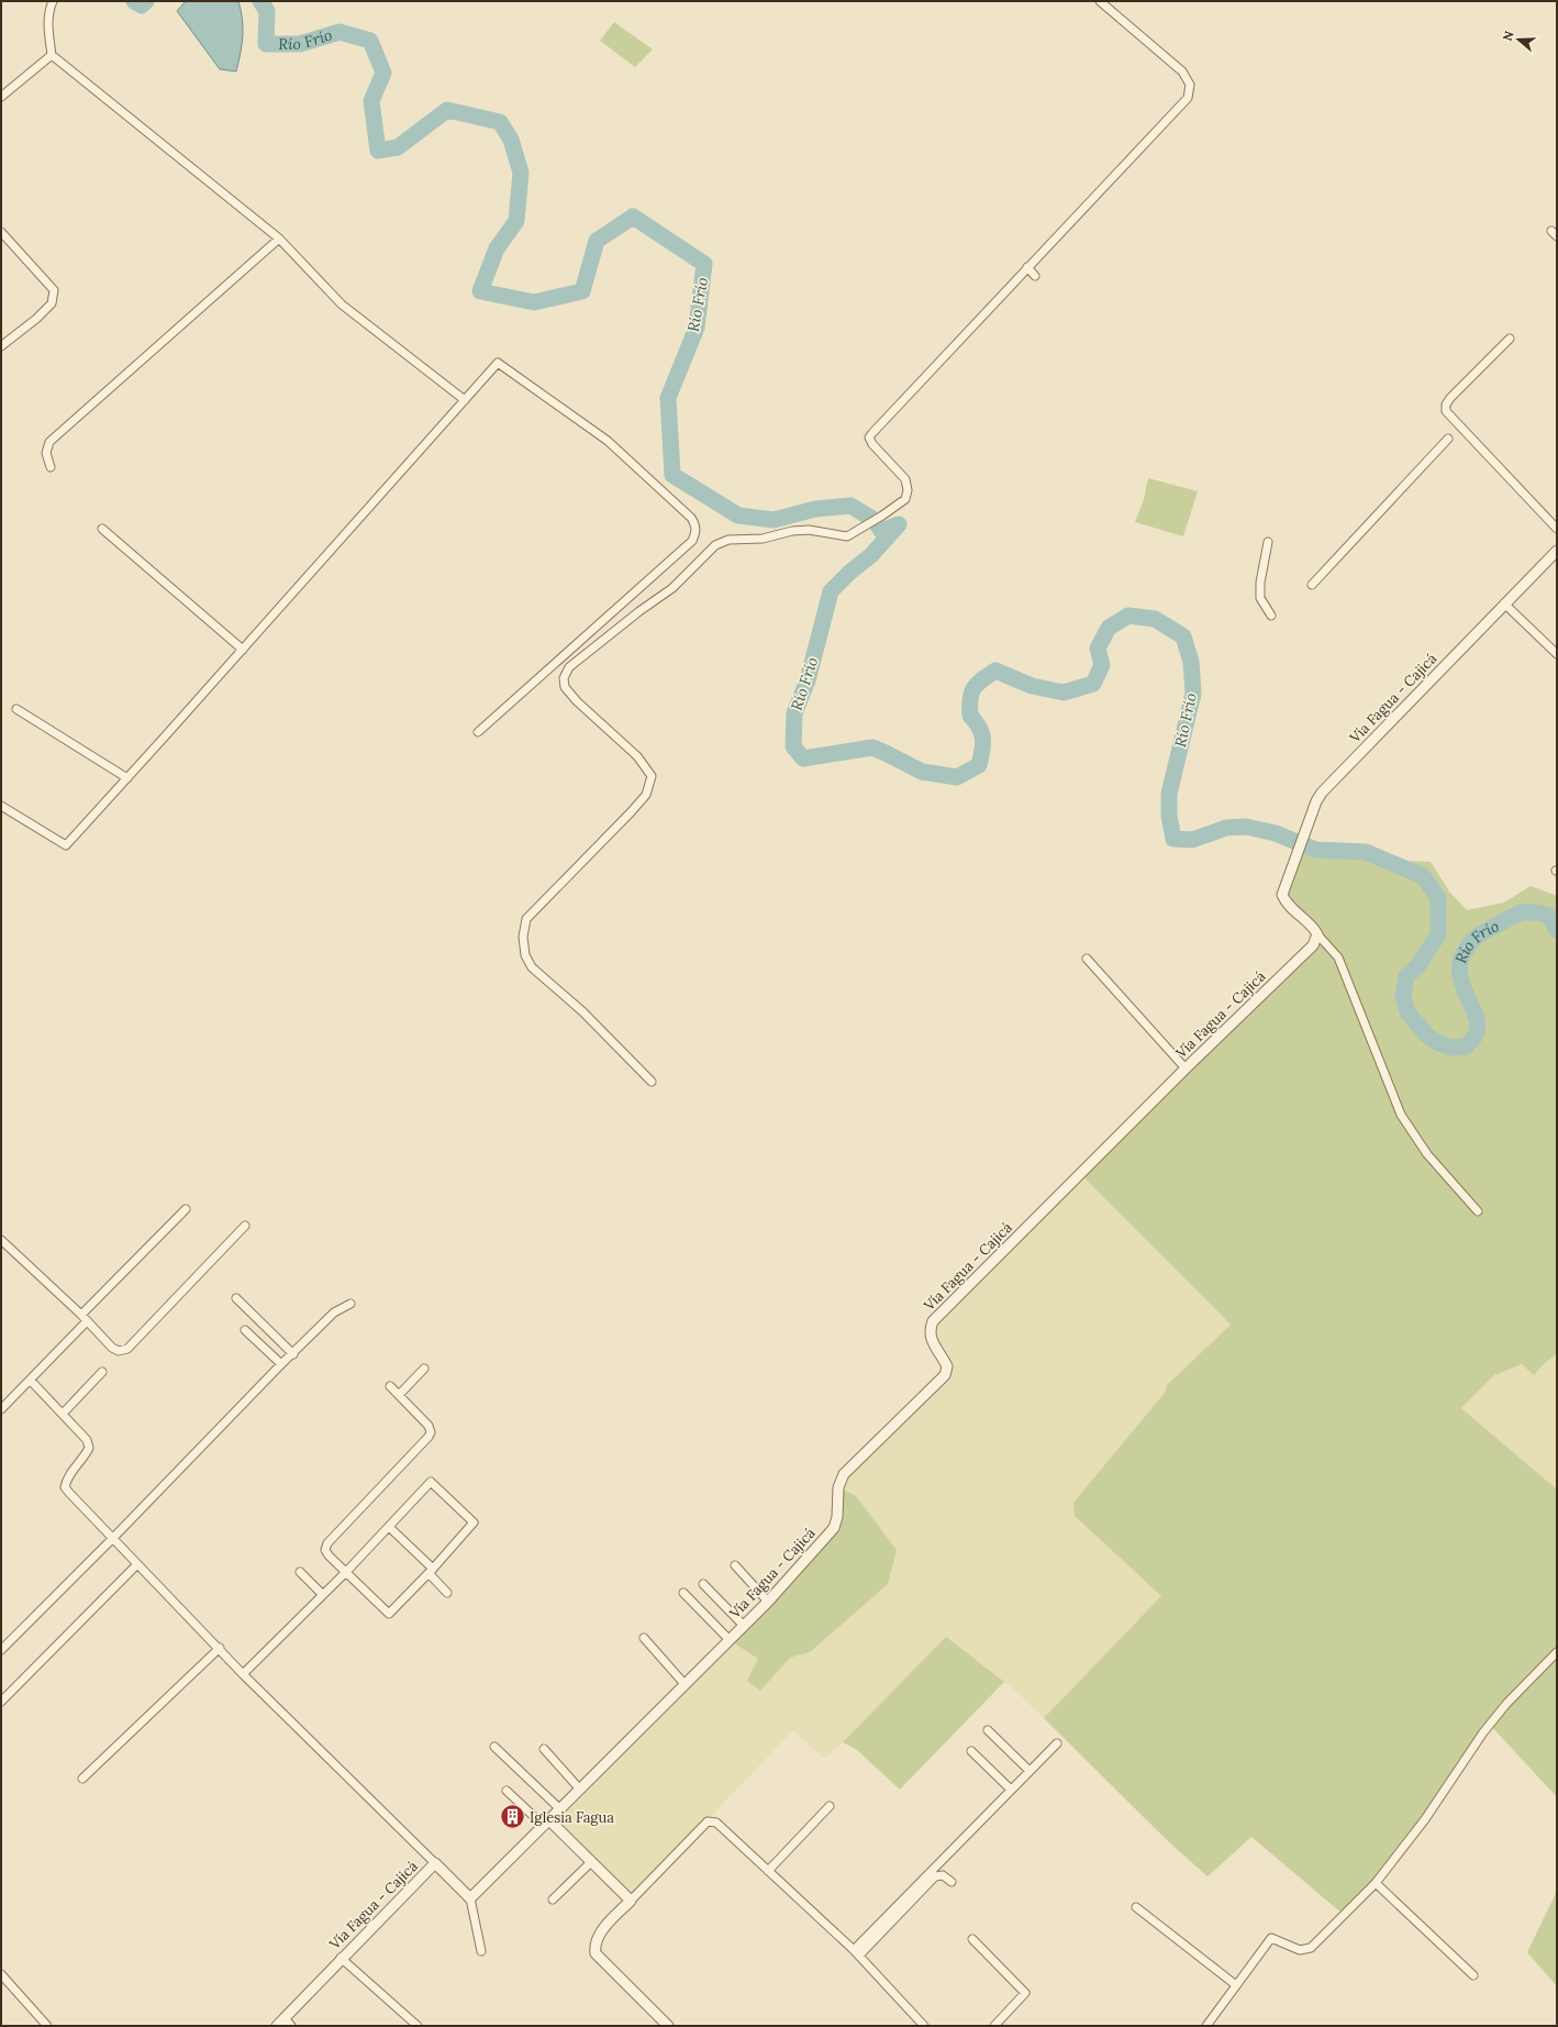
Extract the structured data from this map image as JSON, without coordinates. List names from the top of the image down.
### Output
{
  "streets": {
    "street": ["Vía Fagua - Cajicá"]
  },
  "water": ["Río Frío"],
  "places": {
    "building": ["Iglesia Fagua"]
  },
  "north": "left"
}
